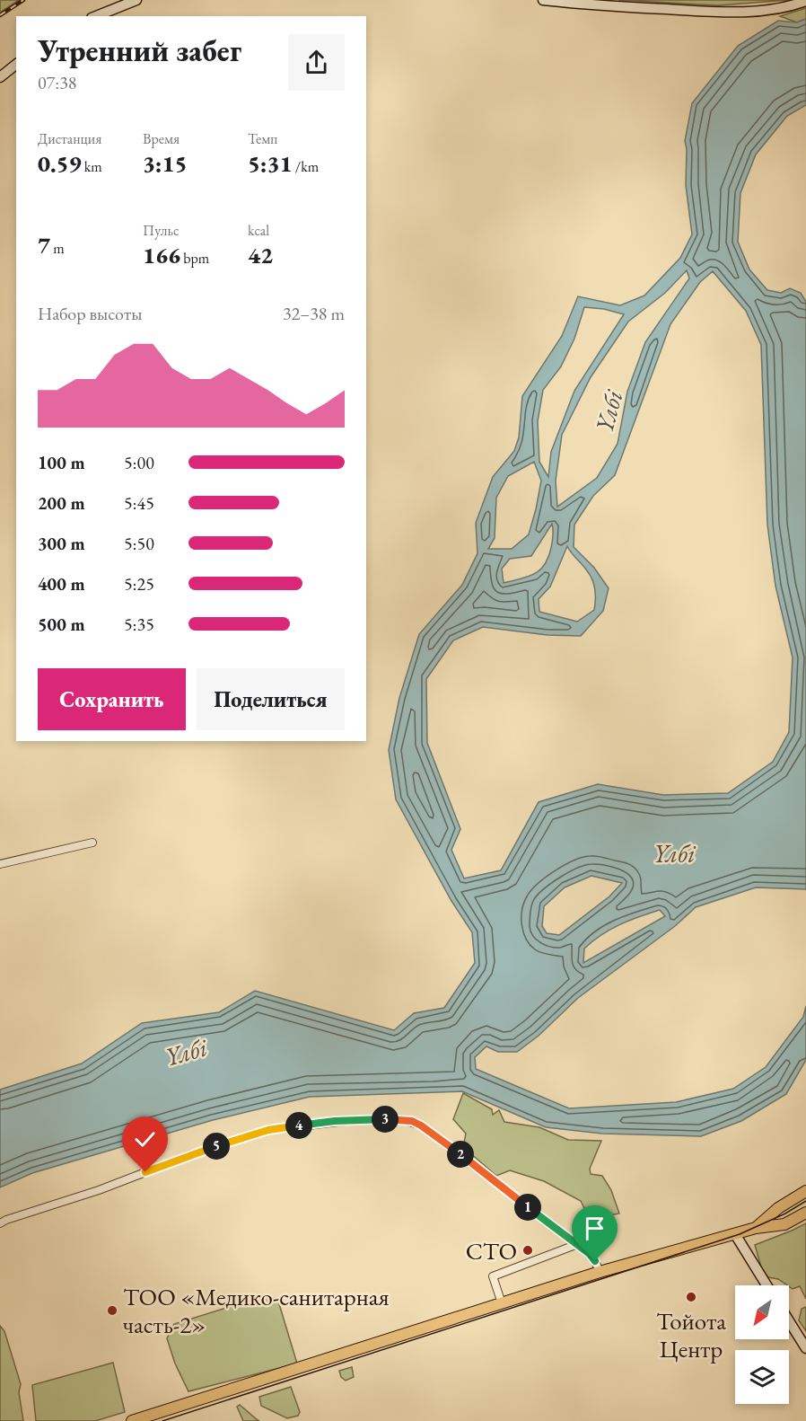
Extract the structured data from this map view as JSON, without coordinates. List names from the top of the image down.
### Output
{
  "water": ["Үлбі"],
  "places": ["СТО", "Тойота Центр", "ТОО «Медико-санитарная часть-2»"],
  "north": "bottom left",
  "page": {
    "heading": ["Утренний забег", "07:38"],
    "stats": [
      ["Дистанция", "0.59 km"],
      ["Время", "3:15"],
      ["Темп", "5:31 /km"],
      ["7 m"],
      ["Пульс", "166 bpm"],
      ["kcal", "42"]
    ],
    "chart": ["Набор высоты", "32–38 m"],
    "list": [
      {
        "name": "100 m",
        "note": "5:00"
      },
      {
        "name": "200 m",
        "note": "5:45"
      },
      {
        "name": "300 m",
        "note": "5:50"
      },
      {
        "name": "400 m",
        "note": "5:25"
      },
      {
        "name": "500 m",
        "note": "5:35"
      }
    ],
    "buttons": ["Сохранить", "Поделиться"],
    "pins": [
      "3",
      "4",
      "5",
      "2",
      "1"
    ]
  }
}
